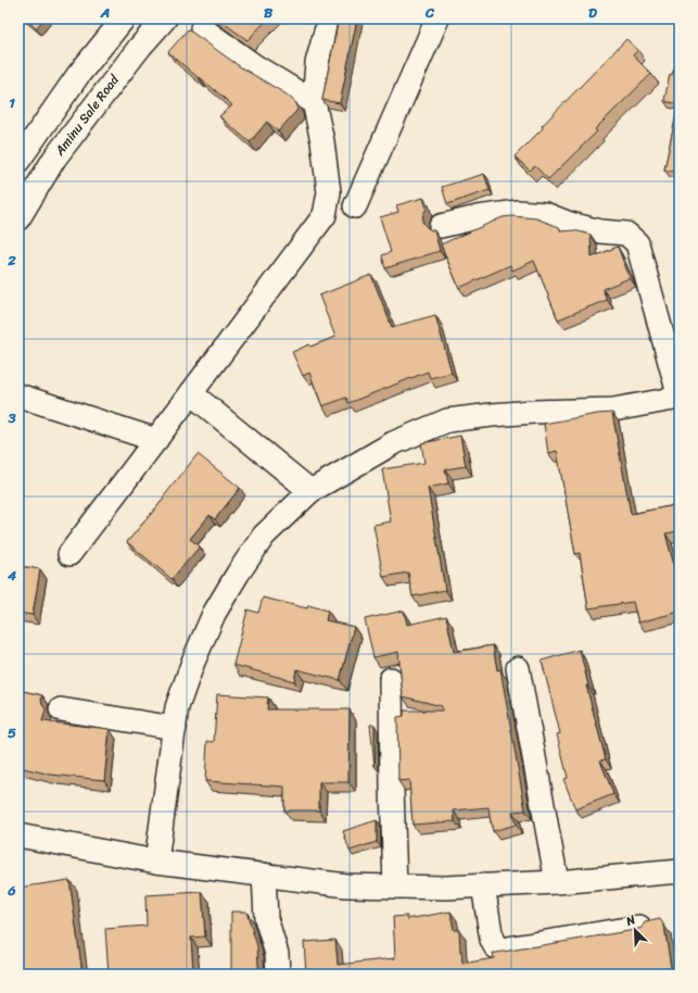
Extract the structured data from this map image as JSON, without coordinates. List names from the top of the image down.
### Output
{
  "streets": {
    "street": ["Aminu Sale Road"]
  },
  "north": "top left",
  "grid": {
    "columns": [
      "A",
      "B",
      "C",
      "D"
    ],
    "rows": [
      "1",
      "2",
      "3",
      "4",
      "5",
      "6"
    ]
  }
}
